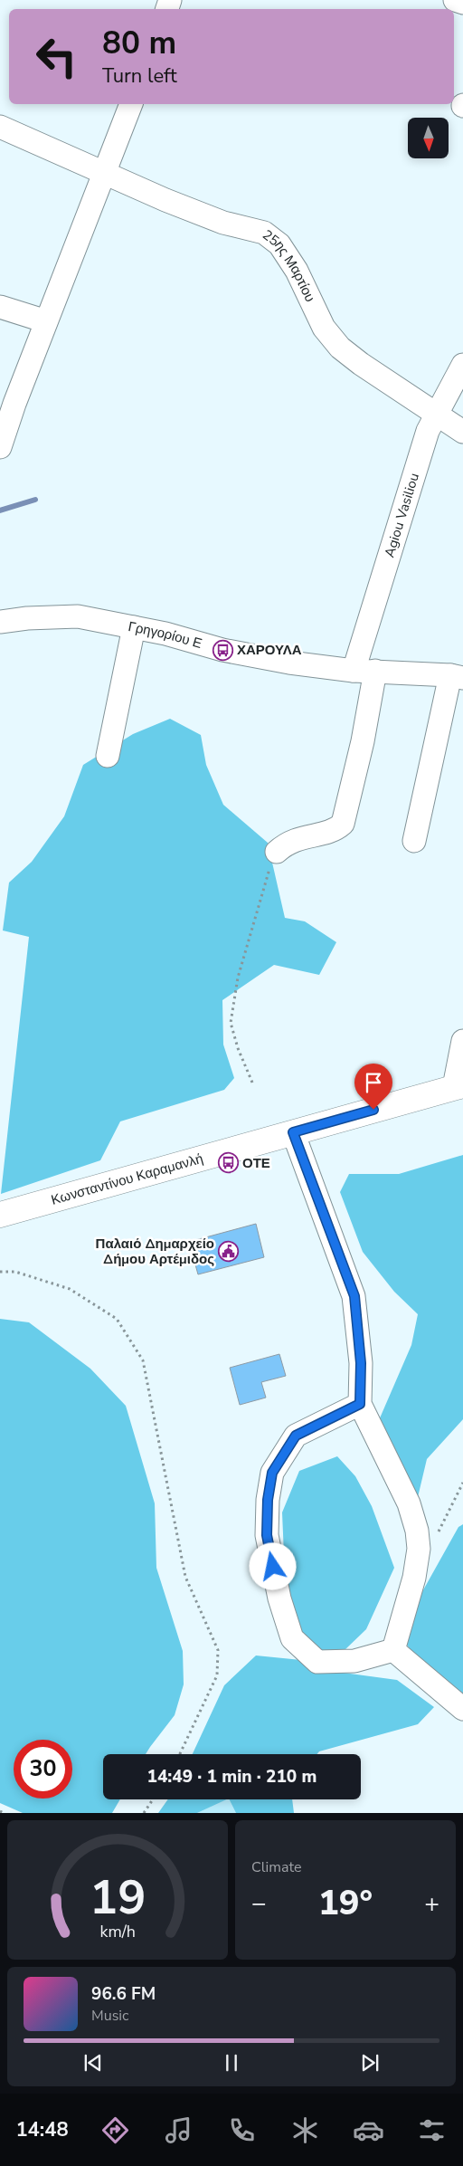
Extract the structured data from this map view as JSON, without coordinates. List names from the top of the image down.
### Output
{
  "streets": {
    "main road": ["Κωνσταντίνου Καραμανλή"],
    "street": ["25ης Μαρτίου", "Agiou Vasiliou", "Γρηγορίου Ε"]
  },
  "crossings": [
    ["25ης Μαρτίου", "Agiou Vasiliou"],
    ["Agiou Vasiliou", "Γρηγορίου Ε"]
  ],
  "places": {
    "bus stop": ["ΧΑΡΟΥΛΑ", "ΟΤΕ"],
    "public building": ["Παλαιό Δημαρχείο Δήμου Αρτέμιδος"]
  },
  "north": "bottom",
  "page": {
    "turn": ["80 m", "Turn left"],
    "limit": "30",
    "trip": "14:49 · 1 min · 210 m",
    "tile": "Climate",
    "heat": ["−", "19°", "+"],
    "song": ["96.6 FM", "Music"],
    "tabs": "14:48",
    "gauge": ["19", "km/h"]
  }
}
